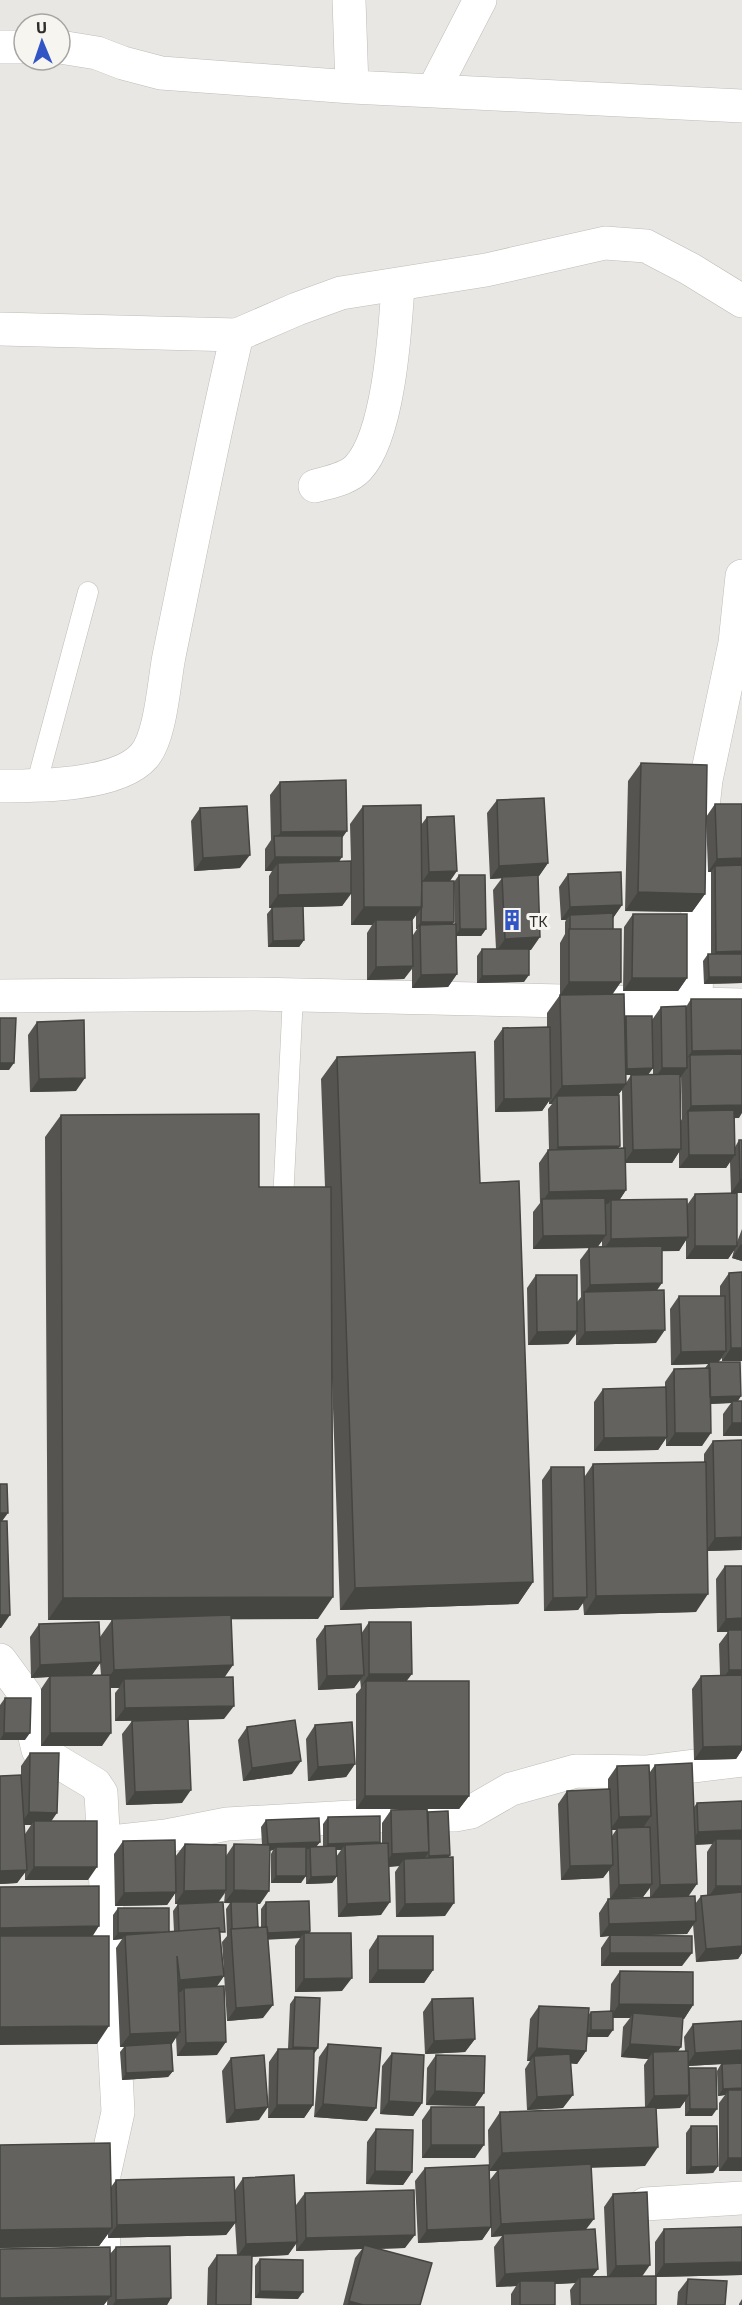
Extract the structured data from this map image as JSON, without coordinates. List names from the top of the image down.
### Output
{
  "places": {
    "building": ["TK"]
  },
  "north": "top"
}
